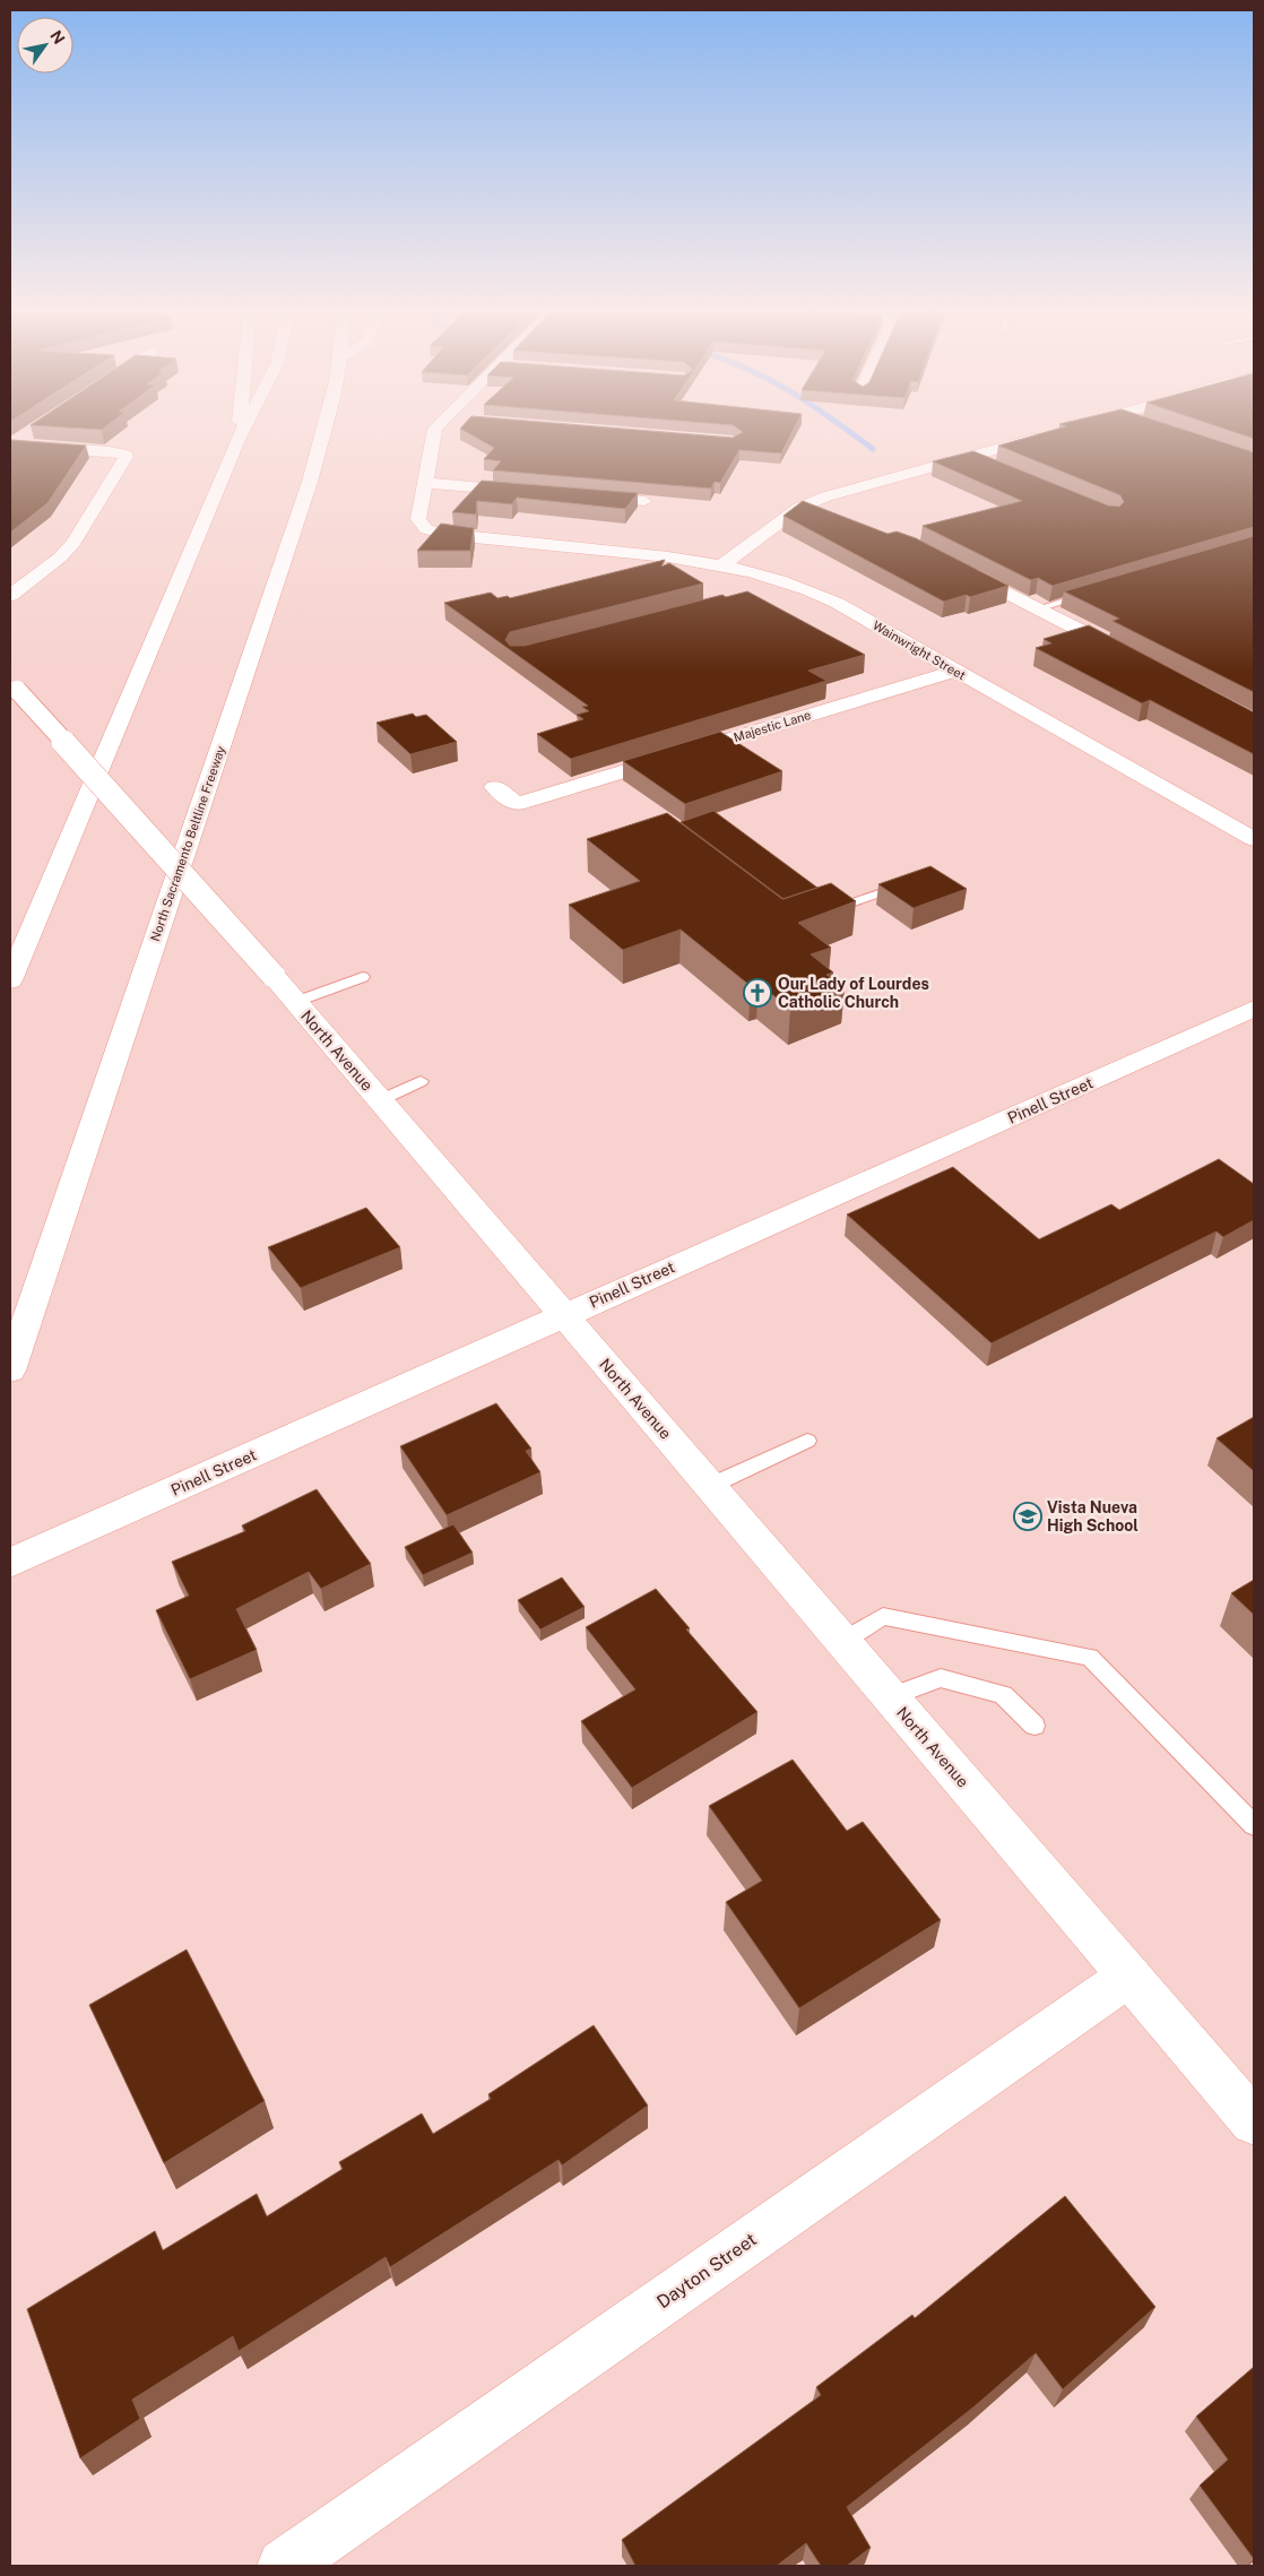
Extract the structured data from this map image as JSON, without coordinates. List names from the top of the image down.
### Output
{
  "streets": {
    "main road": [
      "Wainwright Street",
      "Majestic Lane",
      "North Sacramento Beltline Freeway",
      "North Avenue",
      "Pinell Street",
      "Dayton Street"
    ]
  },
  "crossings": [
    ["Wainwright Street", "Majestic Lane"],
    ["North Avenue", "Pinell Street"],
    ["North Avenue", "Dayton Street"]
  ],
  "places": {
    "church": ["Our Lady of Lourdes Catholic Church"],
    "school or university": ["Vista Nueva High School"]
  },
  "north": "top right"
}
